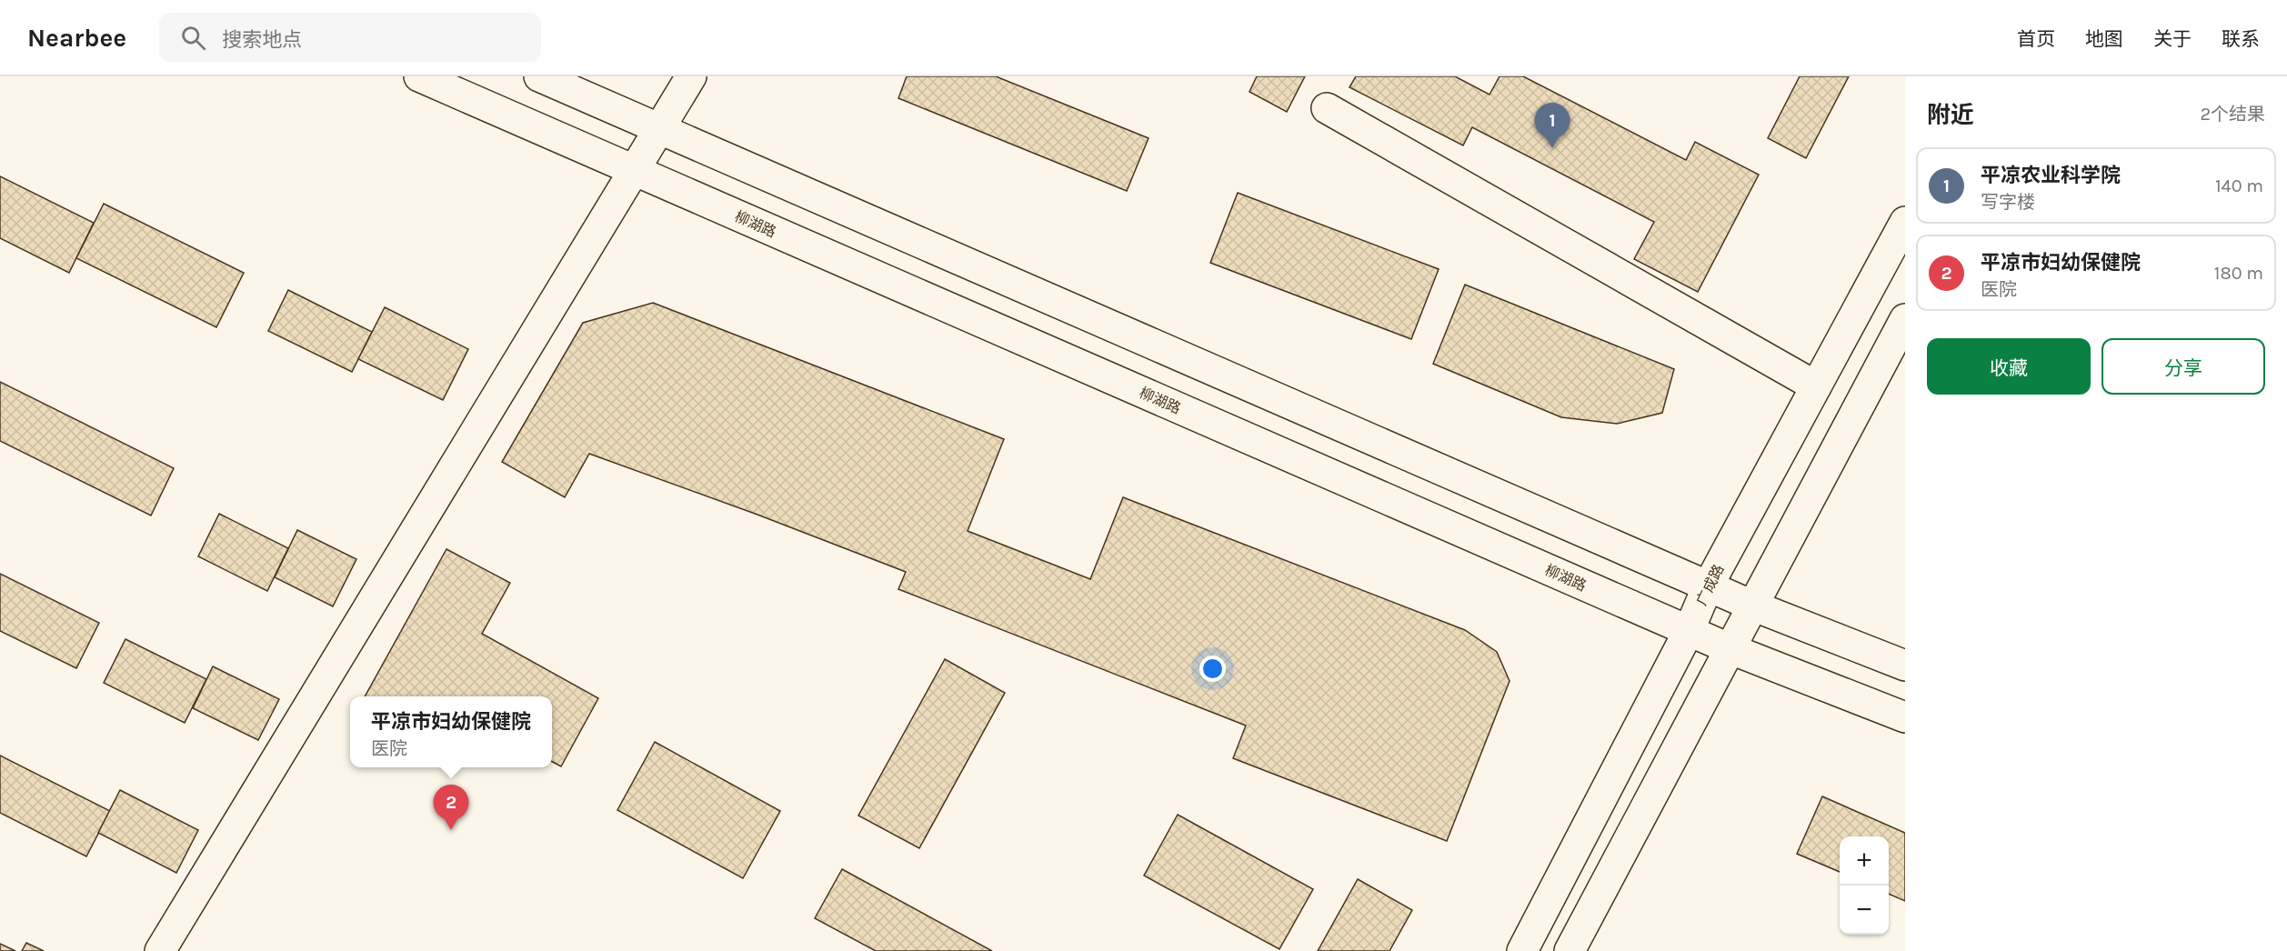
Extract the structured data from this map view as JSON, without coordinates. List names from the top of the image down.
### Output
{
  "streets": {
    "main road": ["柳湖路", "广成路"]
  },
  "crossings": [
    ["柳湖路", "广成路"]
  ],
  "page": {
    "header": "Nearbee",
    "search": "搜索地点",
    "nav": [
      "首页",
      "地图",
      "关于",
      "联系"
    ],
    "heading": ["附近", "2个结果"],
    "pins": ["1", "2"],
    "list": [
      {
        "mark": "1",
        "name": "平凉农业科学院",
        "note": "写字楼",
        "value": "140 m"
      },
      {
        "mark": "2",
        "name": "平凉市妇幼保健院",
        "note": "医院",
        "value": "180 m"
      }
    ],
    "buttons": ["收藏", "分享"],
    "popup": ["平凉市妇幼保健院", "医院"],
    "map_buttons": ["+", "−"]
  }
}
